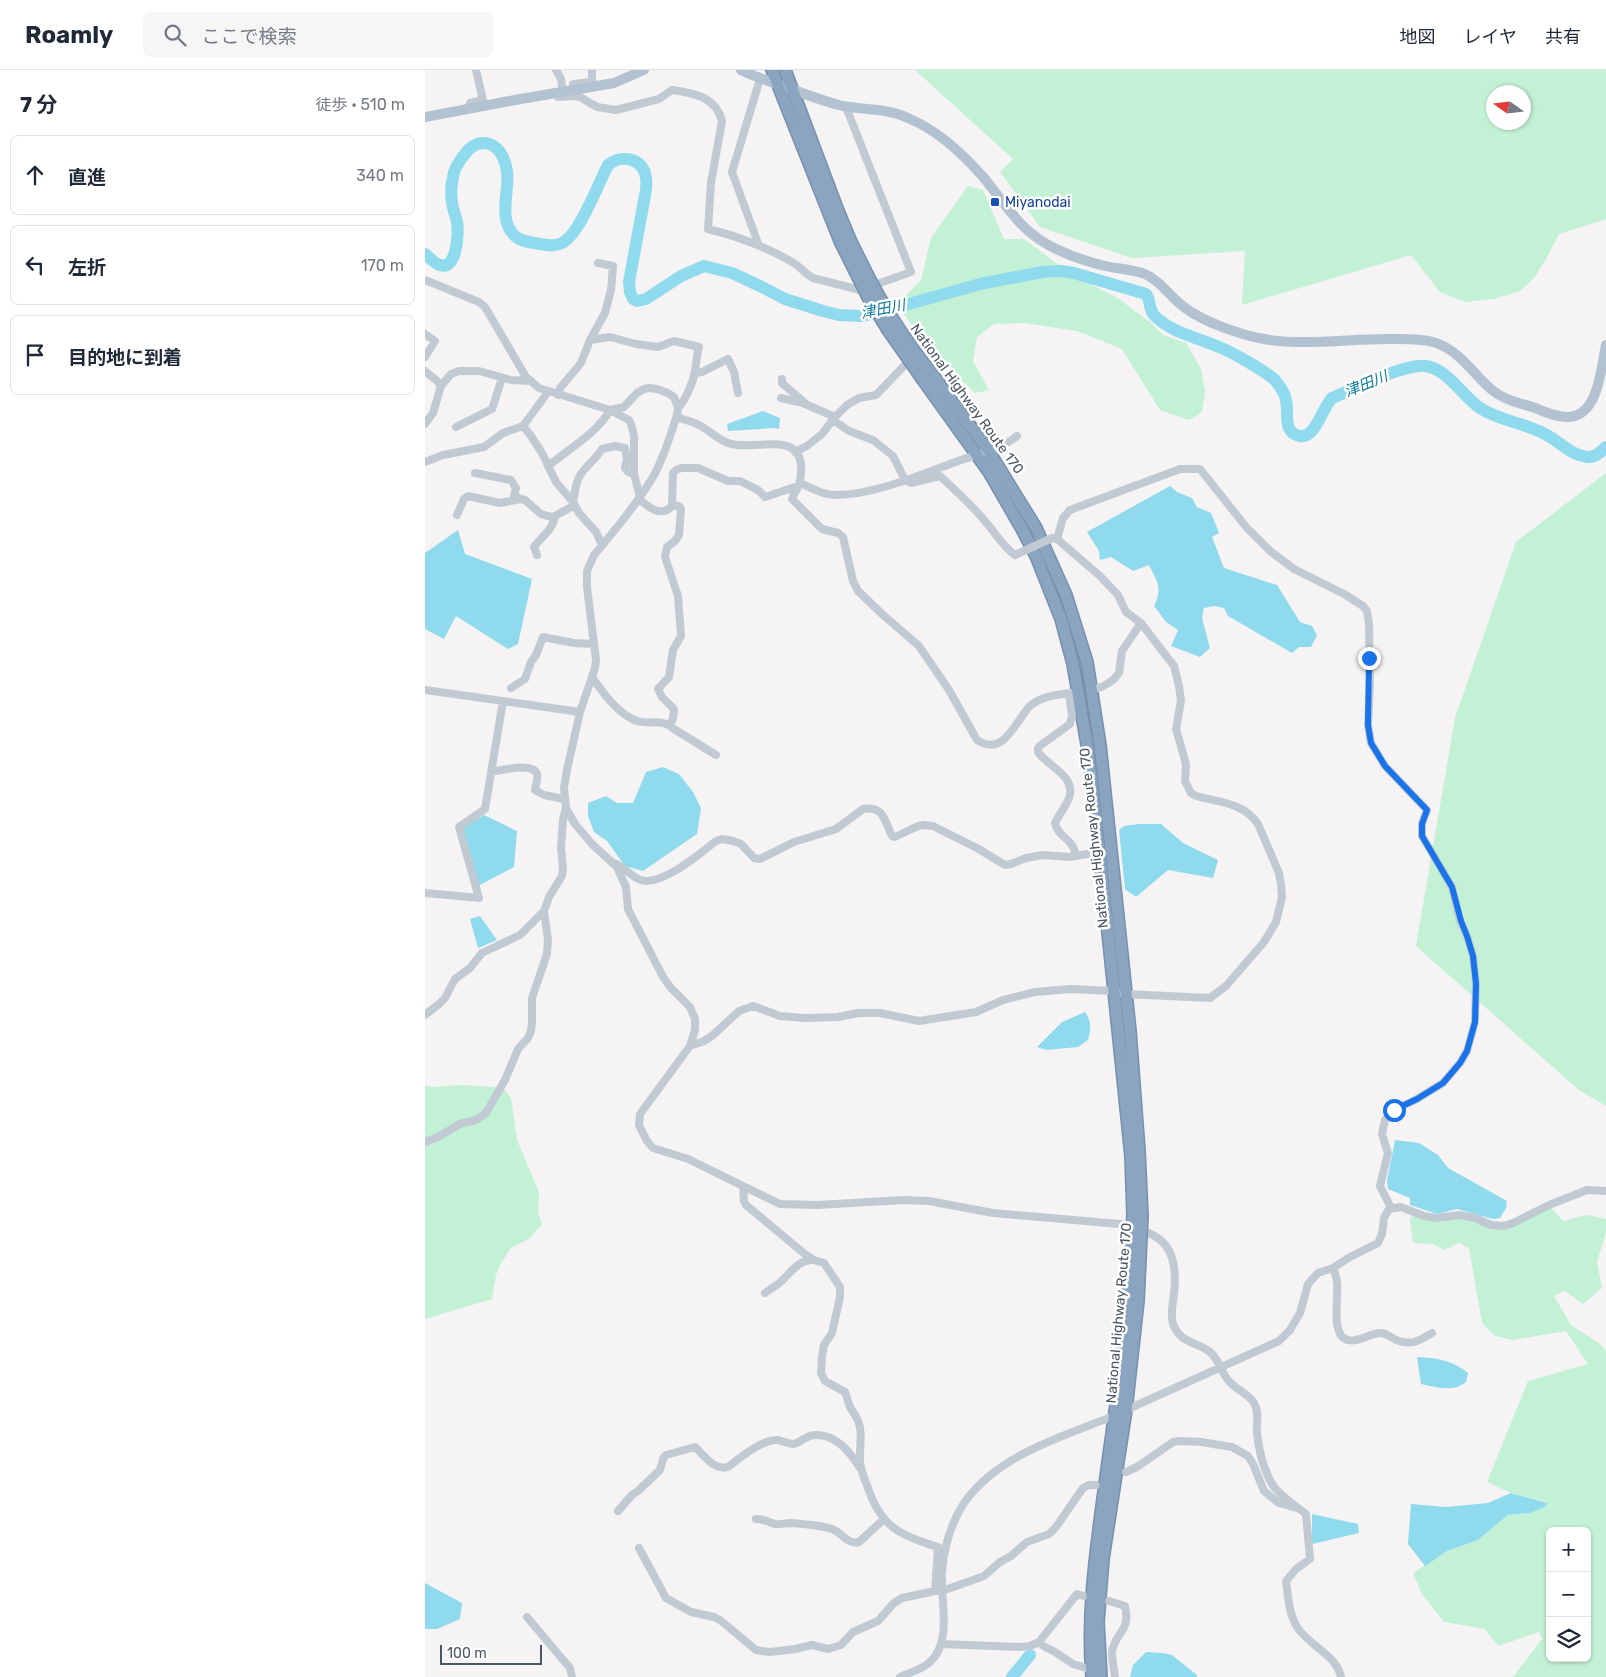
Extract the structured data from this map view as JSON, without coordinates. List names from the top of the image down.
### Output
{
  "streets": {
    "highway": ["National Highway Route 170"]
  },
  "water": ["津田川"],
  "places": {
    "transit": ["Miyanodai"]
  },
  "scale_bar": "100 m",
  "north": "left",
  "page": {
    "header": "Roamly",
    "search": "ここで検索",
    "nav": ["地図", "レイヤ", "共有"],
    "heading": ["7 分", "徒歩 · 510 m"],
    "list": [
      ["直進", "340 m"],
      ["左折", "170 m"],
      "目的地に到着"
    ],
    "map_buttons": ["+", "−"],
    "scale": "100 m"
  }
}
